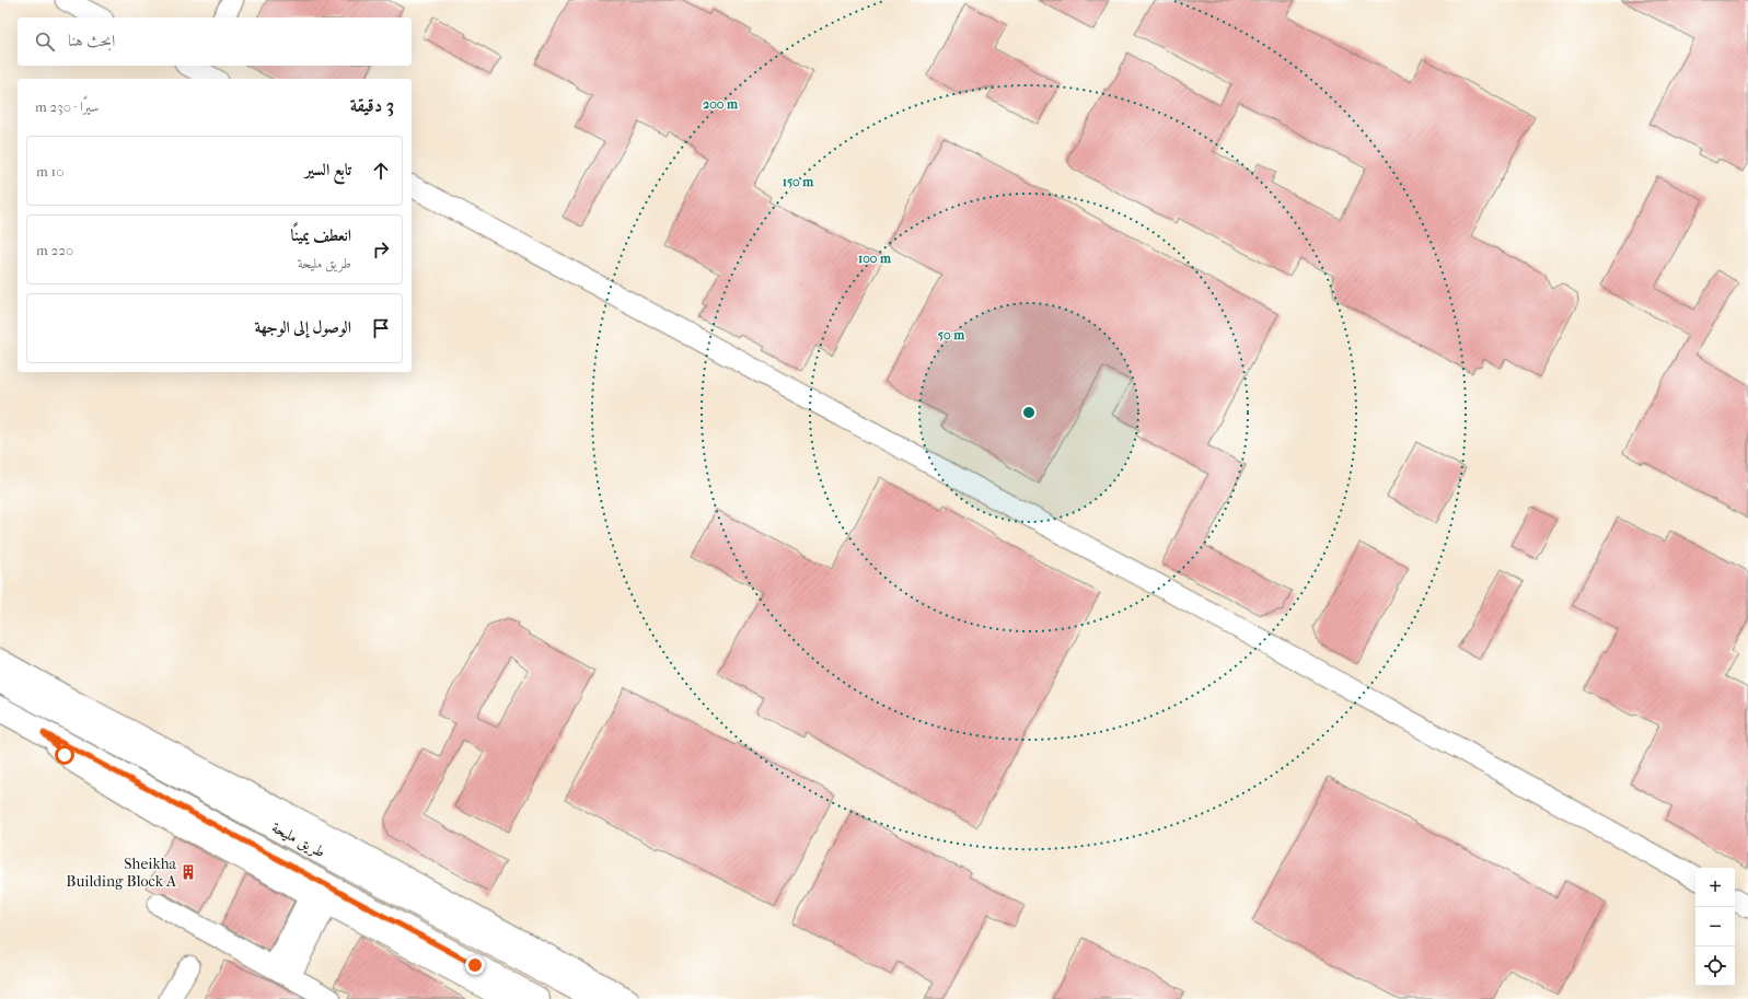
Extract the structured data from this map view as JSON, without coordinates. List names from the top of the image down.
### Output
{
  "streets": {
    "main road": ["طريق مليحة"]
  },
  "places": {
    "building": ["Sheikha Building Block A"]
  },
  "page": {
    "search": "ابحث هنا",
    "heading": ["3 دقيقة", "سيرًا · 230 m"],
    "list": [
      ["تابع السير", "10 m"],
      ["انعطف يمينًا", "طريق مليحة", "220 m"],
      "الوصول إلى الوجهة"
    ],
    "map_buttons": ["+", "−"]
  },
  "rings": [
    "200 m",
    "150 m",
    "100 m",
    "50 m"
  ]
}
